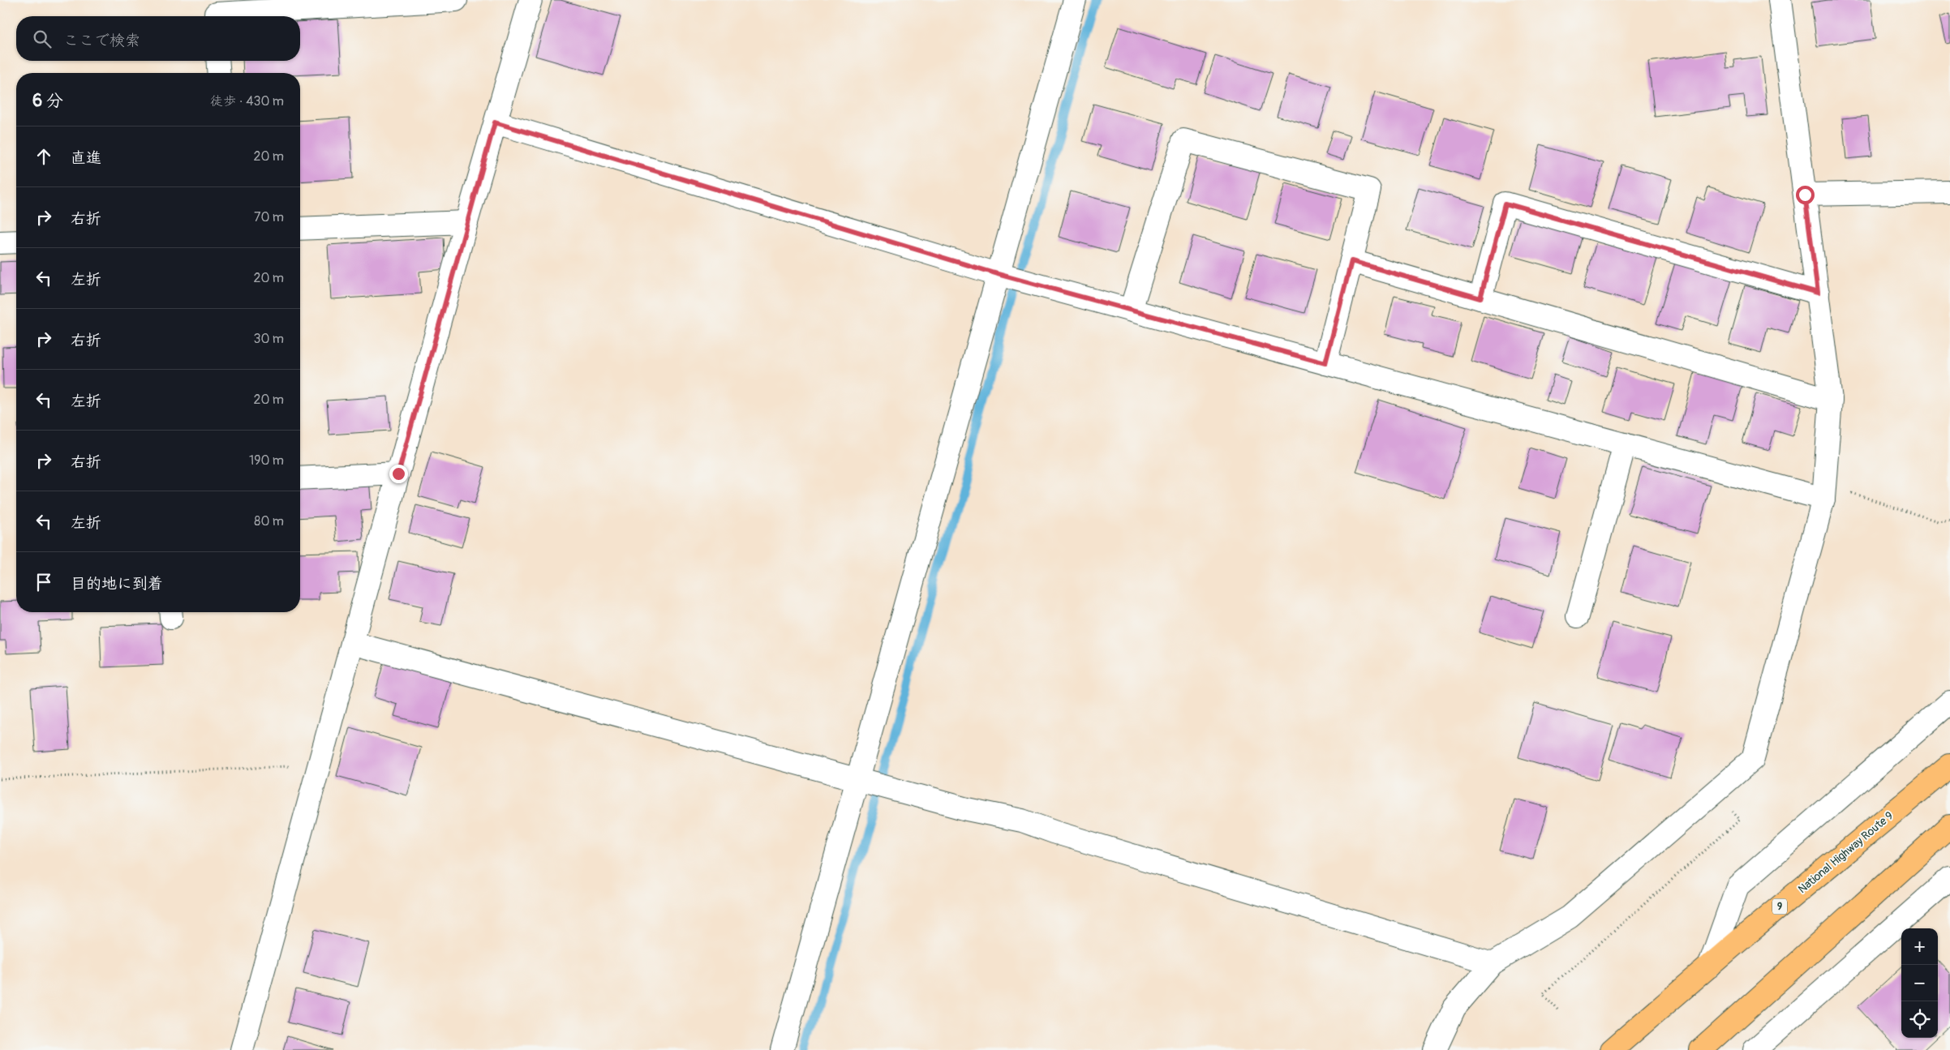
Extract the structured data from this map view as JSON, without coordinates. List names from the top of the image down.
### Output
{
  "streets": {
    "highway": ["National Highway Route 9", "9"]
  },
  "page": {
    "search": "ここで検索",
    "heading": ["6 分", "徒歩 · 430 m"],
    "list": [
      ["直進", "20 m"],
      ["右折", "70 m"],
      ["左折", "20 m"],
      ["右折", "30 m"],
      ["左折", "20 m"],
      ["右折", "190 m"],
      ["左折", "80 m"],
      "目的地に到着"
    ],
    "map_buttons": ["+", "−"]
  }
}
